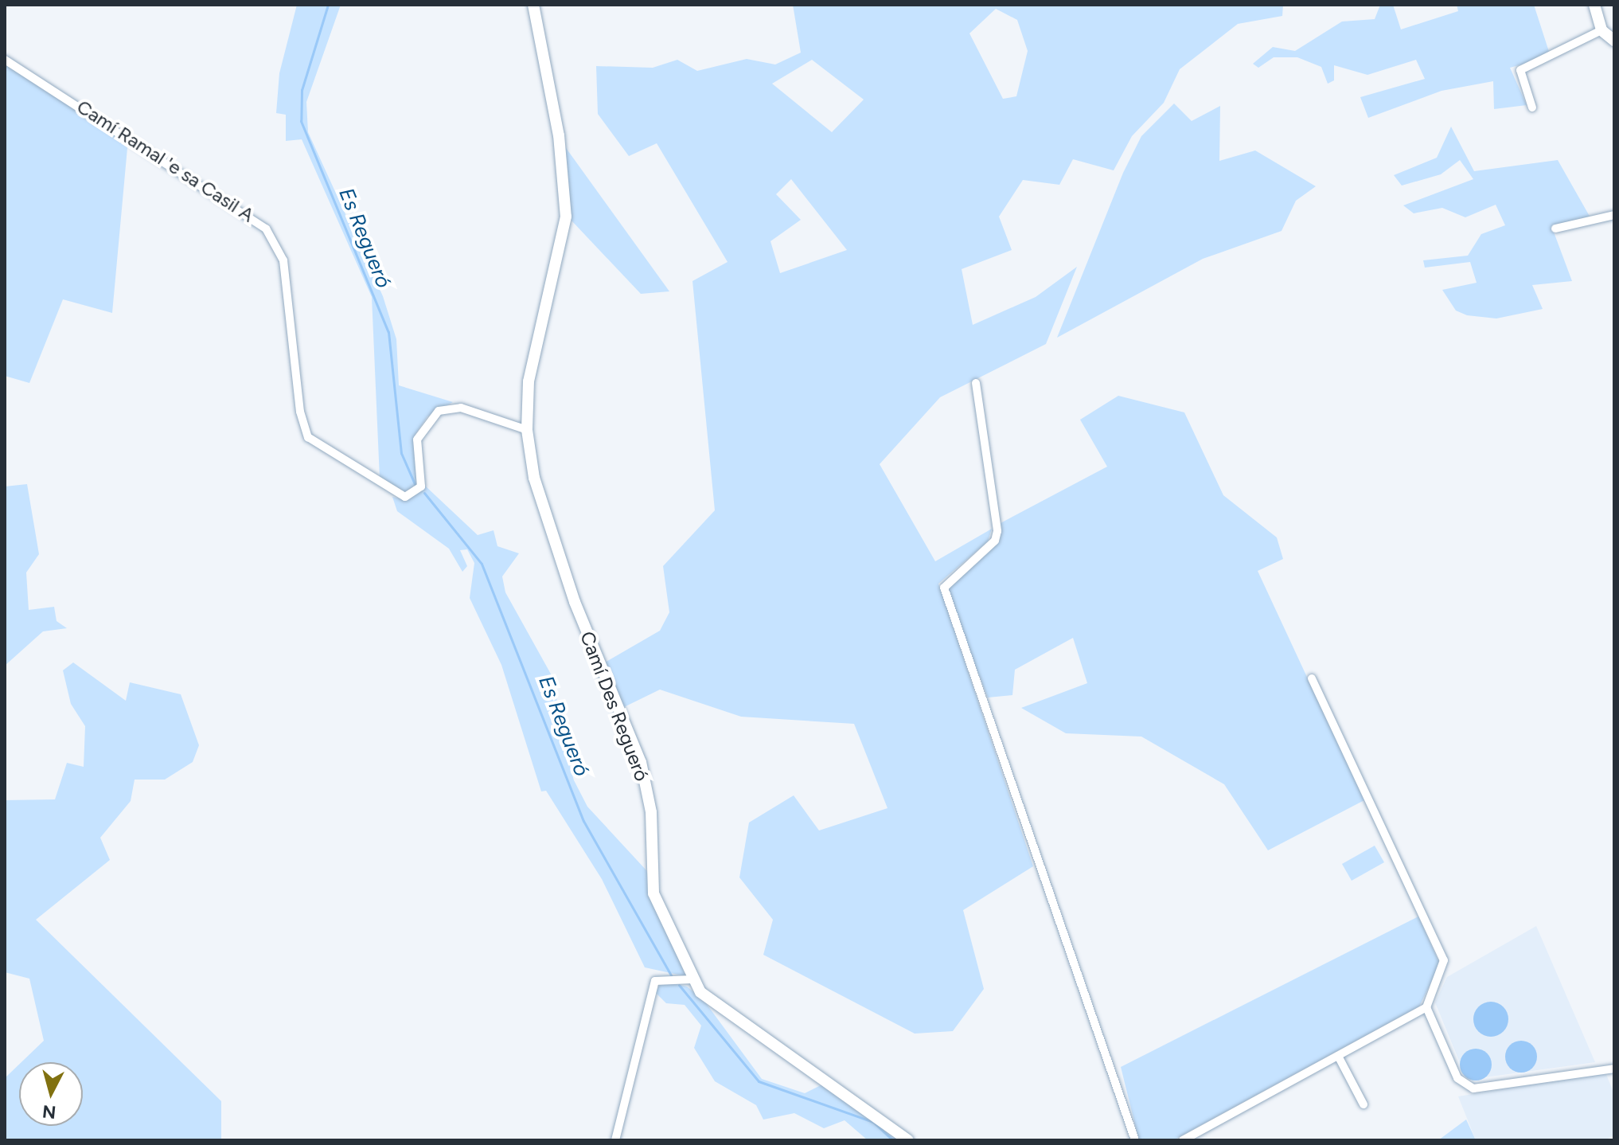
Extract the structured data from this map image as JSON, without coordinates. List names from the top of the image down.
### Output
{
  "streets": {
    "street": ["Camí Ramal 'e sa Casil A", "Camí Des Regueró"]
  },
  "crossings": [
    ["Camí Ramal 'e sa Casil A", "Camí Des Regueró"]
  ],
  "water": ["Es Regueró"],
  "north": "bottom"
}
